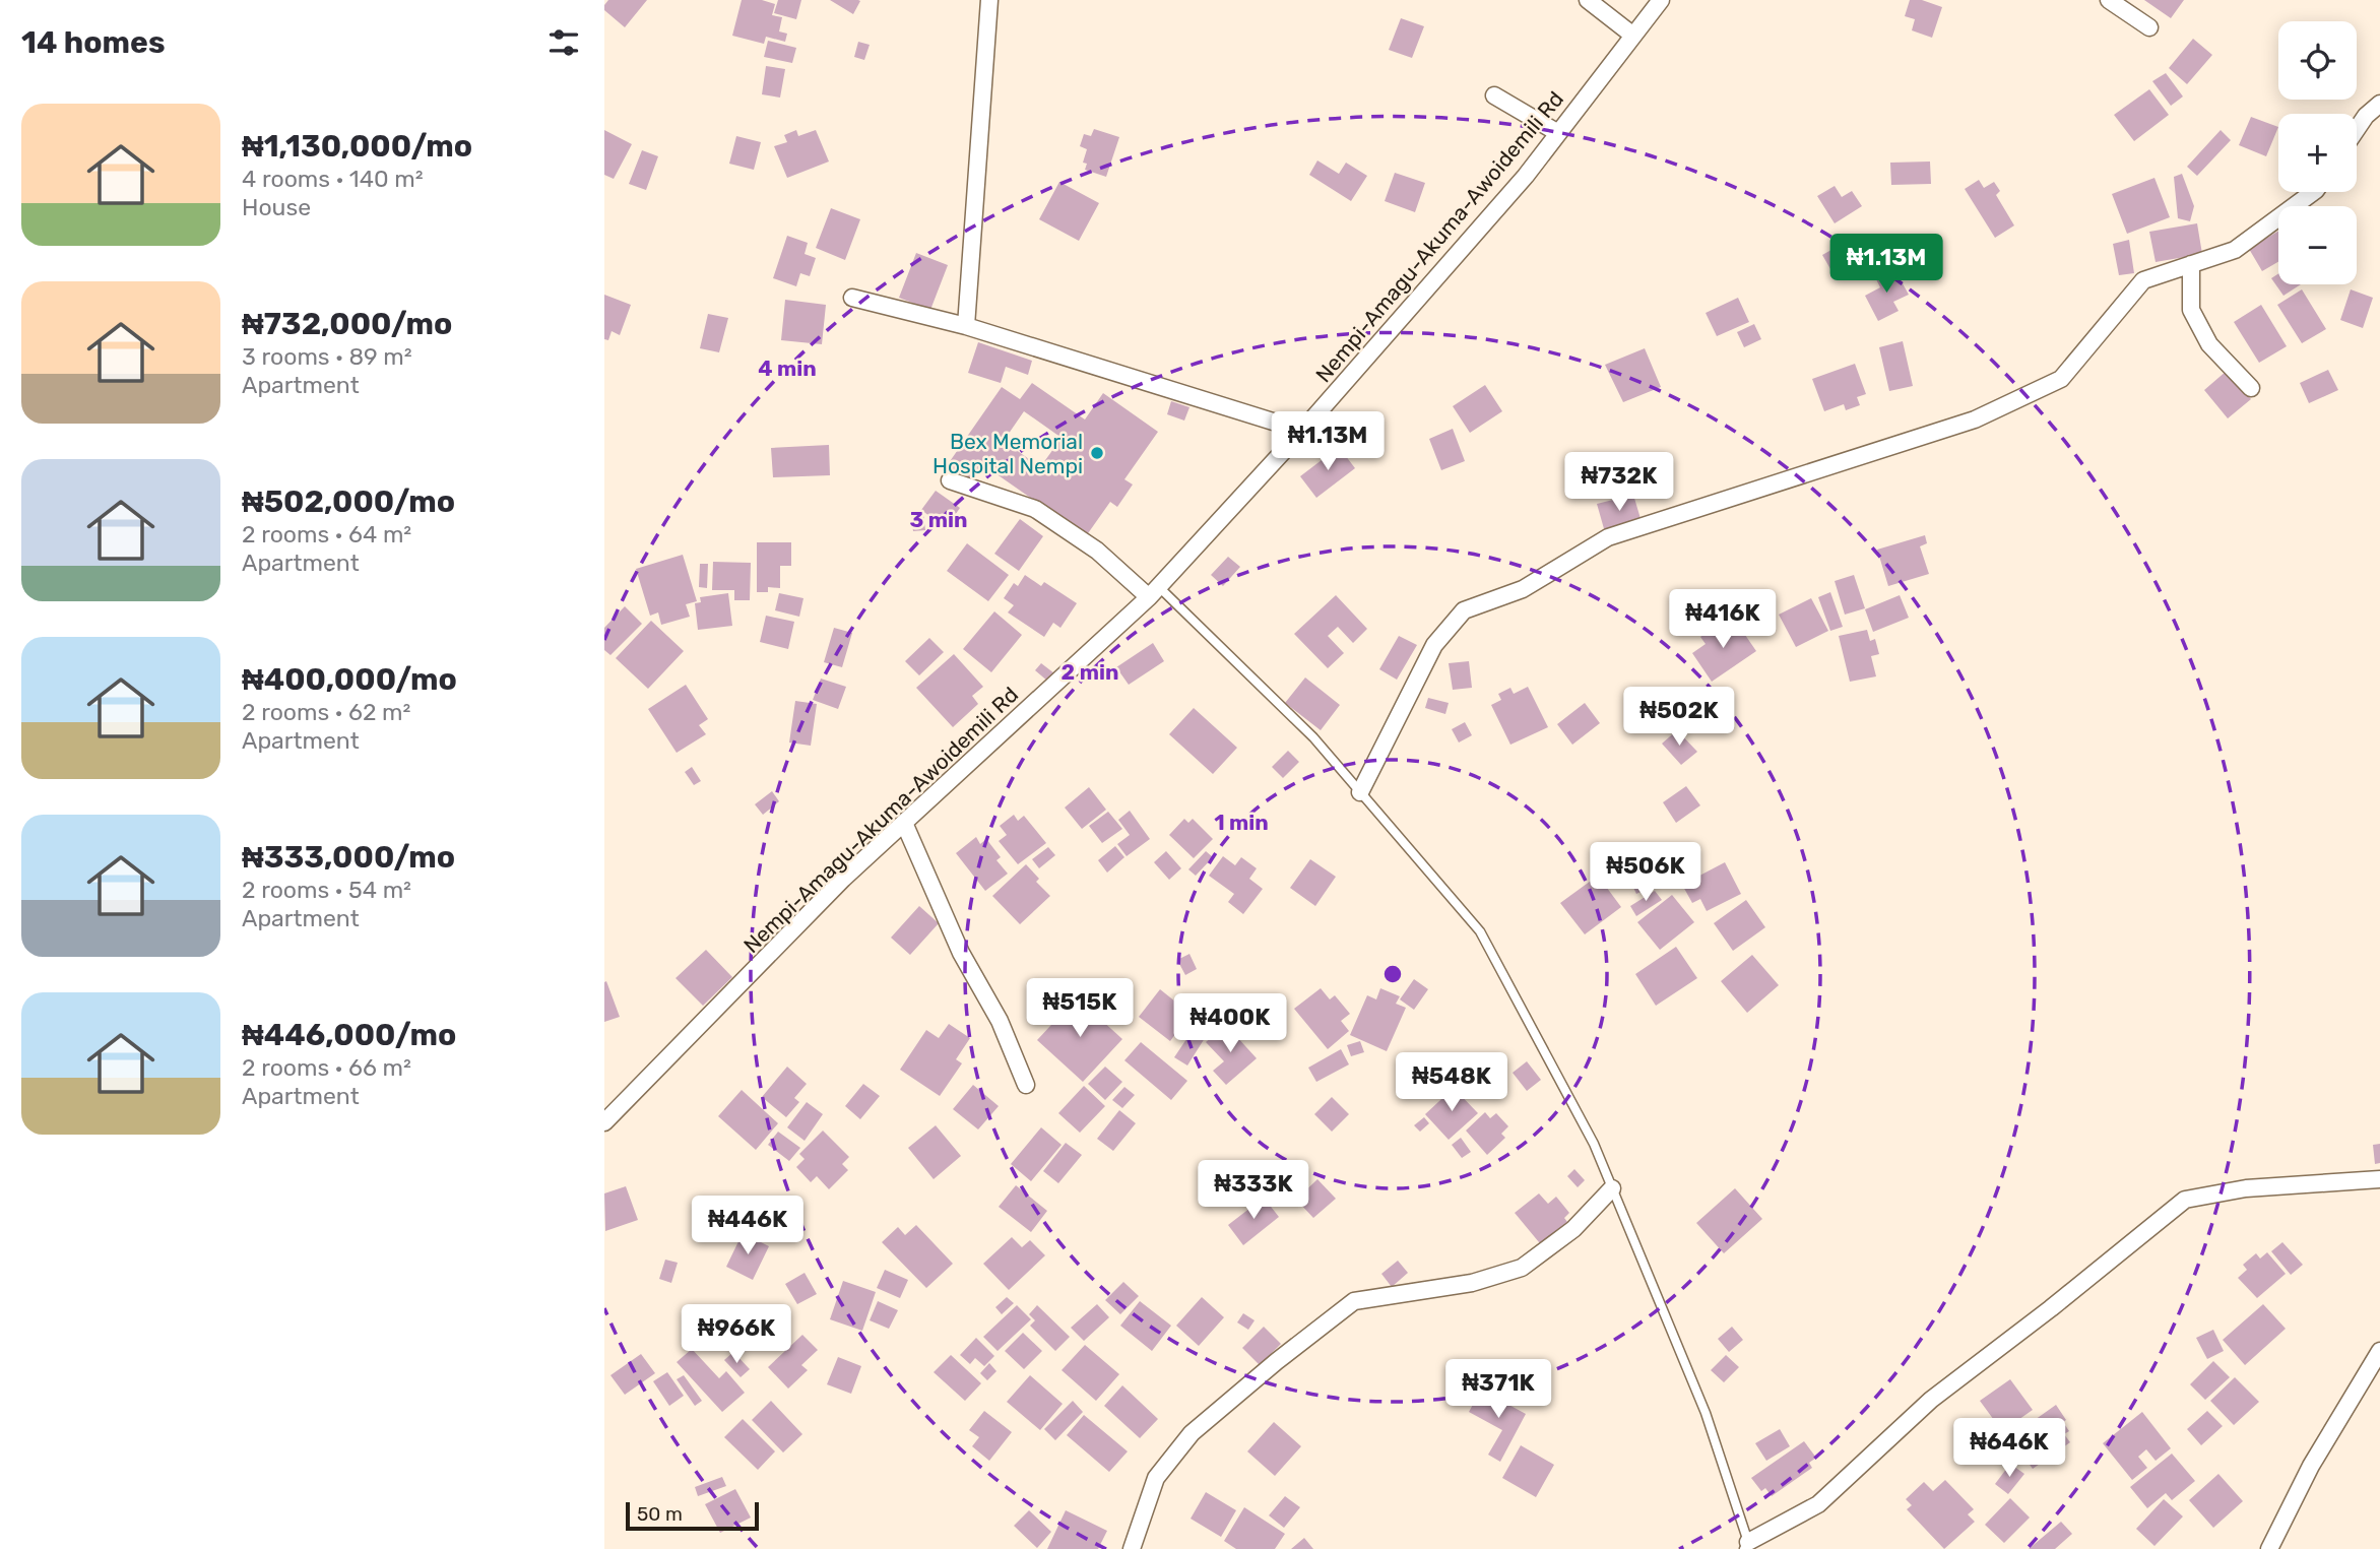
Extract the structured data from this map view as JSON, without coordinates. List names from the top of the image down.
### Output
{
  "streets": {
    "street": ["Nempi-Amagu-Akuma-Awoidemili Rd"]
  },
  "places": ["Bex Memorial Hospital Nempi"],
  "scale_bar": "50 m",
  "page": {
    "heading": "14 homes",
    "map_buttons": ["+", "−"],
    "list": [
      {
        "name": "₦1,130,000/mo",
        "note": "4 rooms · 140 m² · House"
      },
      {
        "name": "₦732,000/mo",
        "note": "3 rooms · 89 m² · Apartment"
      },
      {
        "name": "₦502,000/mo",
        "note": "2 rooms · 64 m² · Apartment"
      },
      {
        "name": "₦400,000/mo",
        "note": "2 rooms · 62 m² · Apartment"
      },
      {
        "name": "₦333,000/mo",
        "note": "2 rooms · 54 m² · Apartment"
      },
      {
        "name": "₦446,000/mo",
        "note": "2 rooms · 66 m² · Apartment"
      }
    ],
    "price": [
      "₦1.13M",
      "₦1.13M",
      "₦732K",
      "₦416K",
      "₦502K",
      "₦506K",
      "₦515K",
      "₦400K",
      "₦548K",
      "₦333K",
      "₦446K",
      "₦966K",
      "₦371K",
      "₦646K"
    ],
    "scale": "50 m"
  },
  "rings": [
    "4 min",
    "3 min",
    "2 min",
    "1 min"
  ]
}
